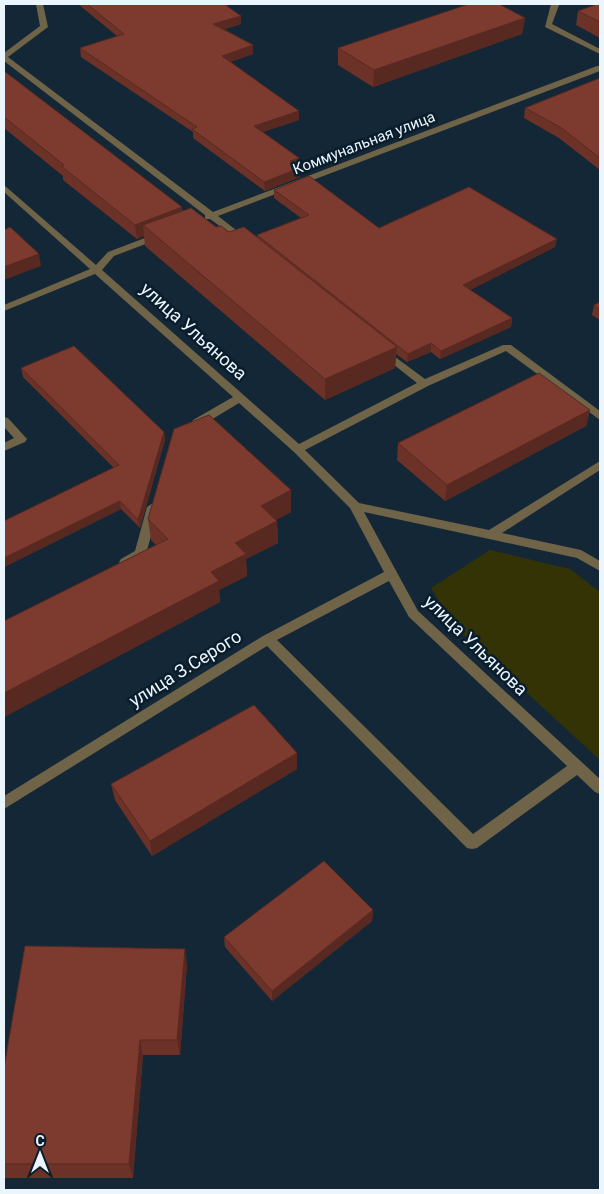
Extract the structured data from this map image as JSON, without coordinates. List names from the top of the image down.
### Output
{
  "streets": {
    "street": ["Коммунальная улица", "улица Ульянова", "улица З.Серого"]
  },
  "crossings": [
    ["улица Ульянова", "улица З.Серого"]
  ],
  "north": "top"
}
